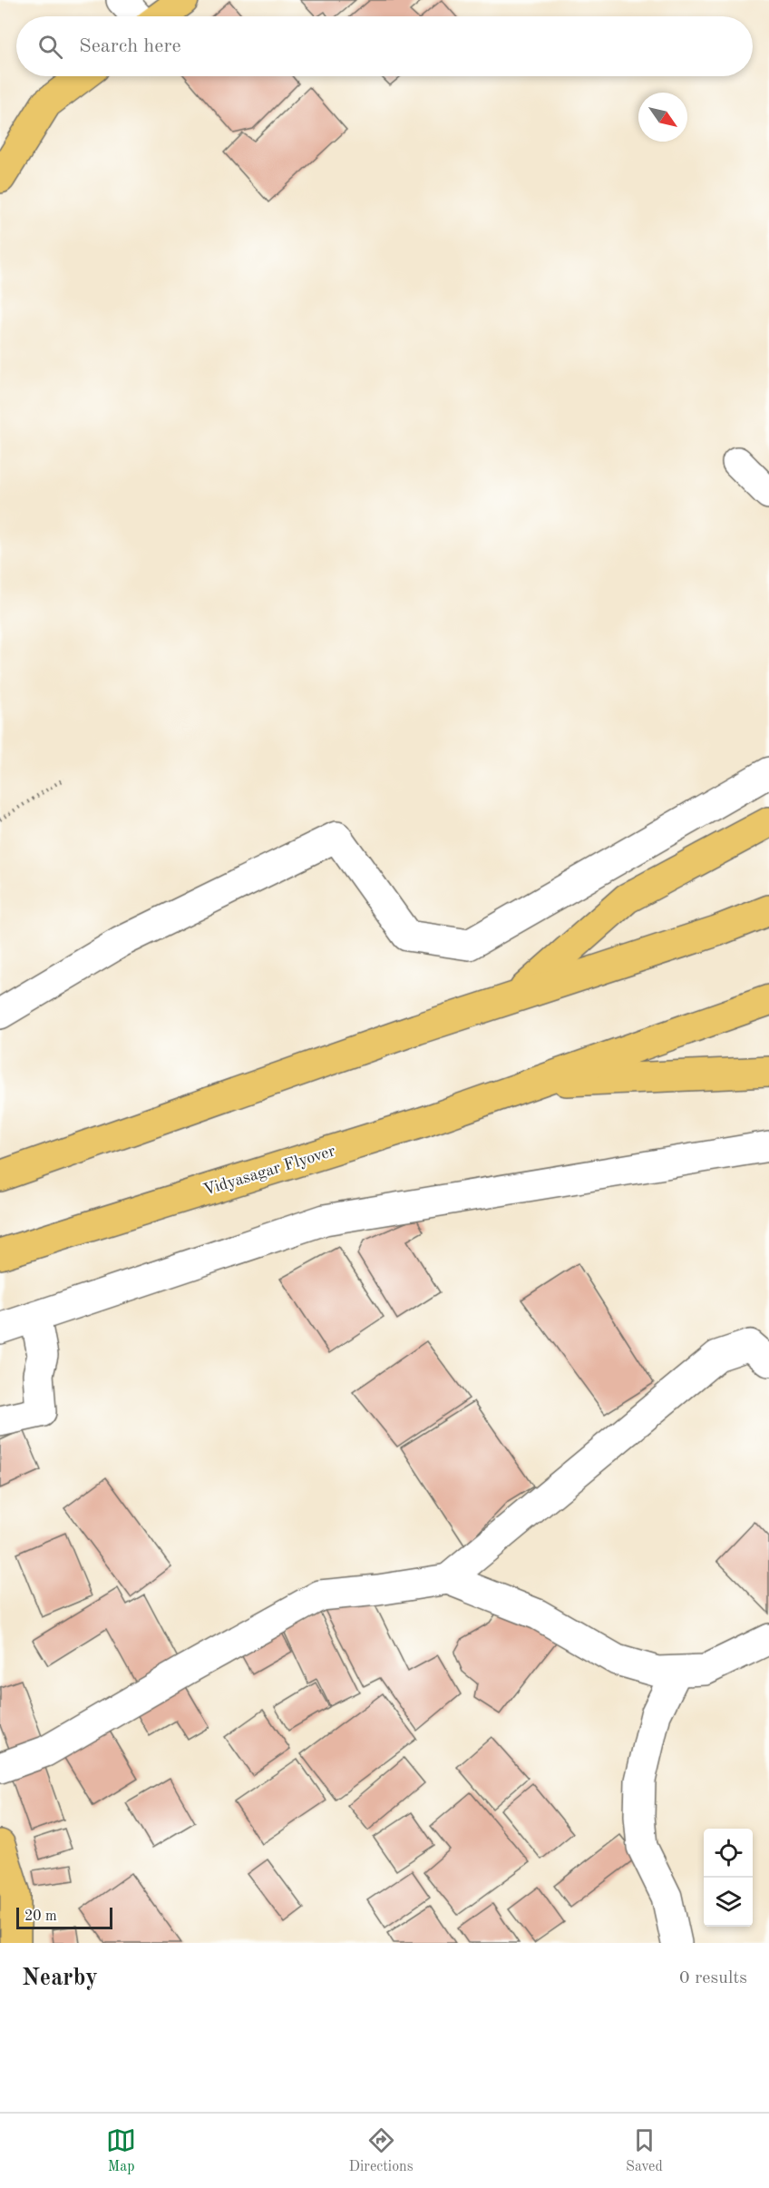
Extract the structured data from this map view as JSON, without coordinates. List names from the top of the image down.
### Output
{
  "streets": {
    "main road": ["Vidyasagar Flyover"]
  },
  "scale_bar": "20 m",
  "north": "bottom right",
  "page": {
    "search": "Search here",
    "scale": "20 m",
    "heading": ["Nearby", "0 results"],
    "nav": ["Map", "Directions", "Saved"]
  }
}
